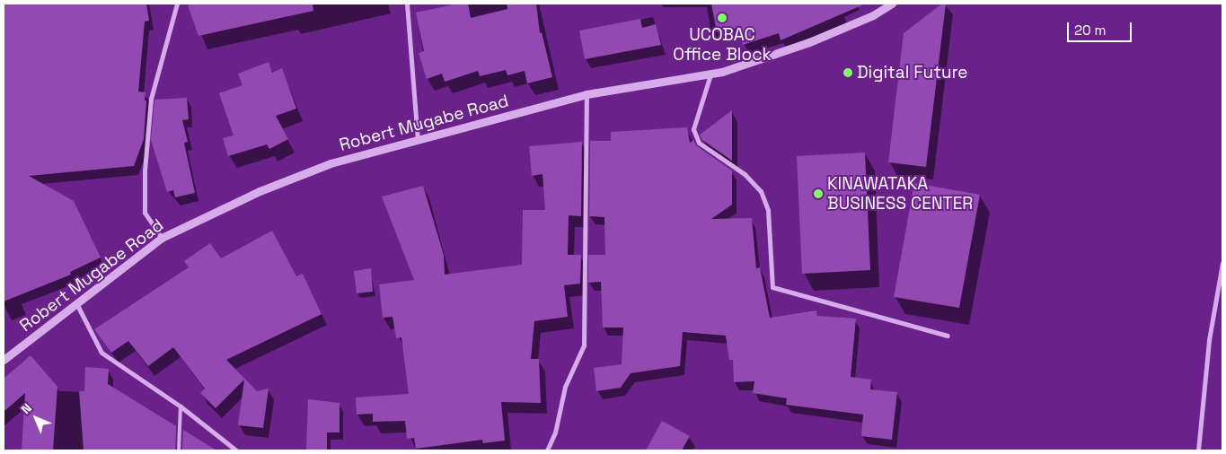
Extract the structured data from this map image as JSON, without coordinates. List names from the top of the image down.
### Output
{
  "streets": {
    "street": ["Robert Mugabe Road"]
  },
  "places": ["UCOBAC Office Block", "Digital Future", "KINAWATAKA BUSINESS CENTER"],
  "scale_bar": "20 m",
  "north": "top left"
}
